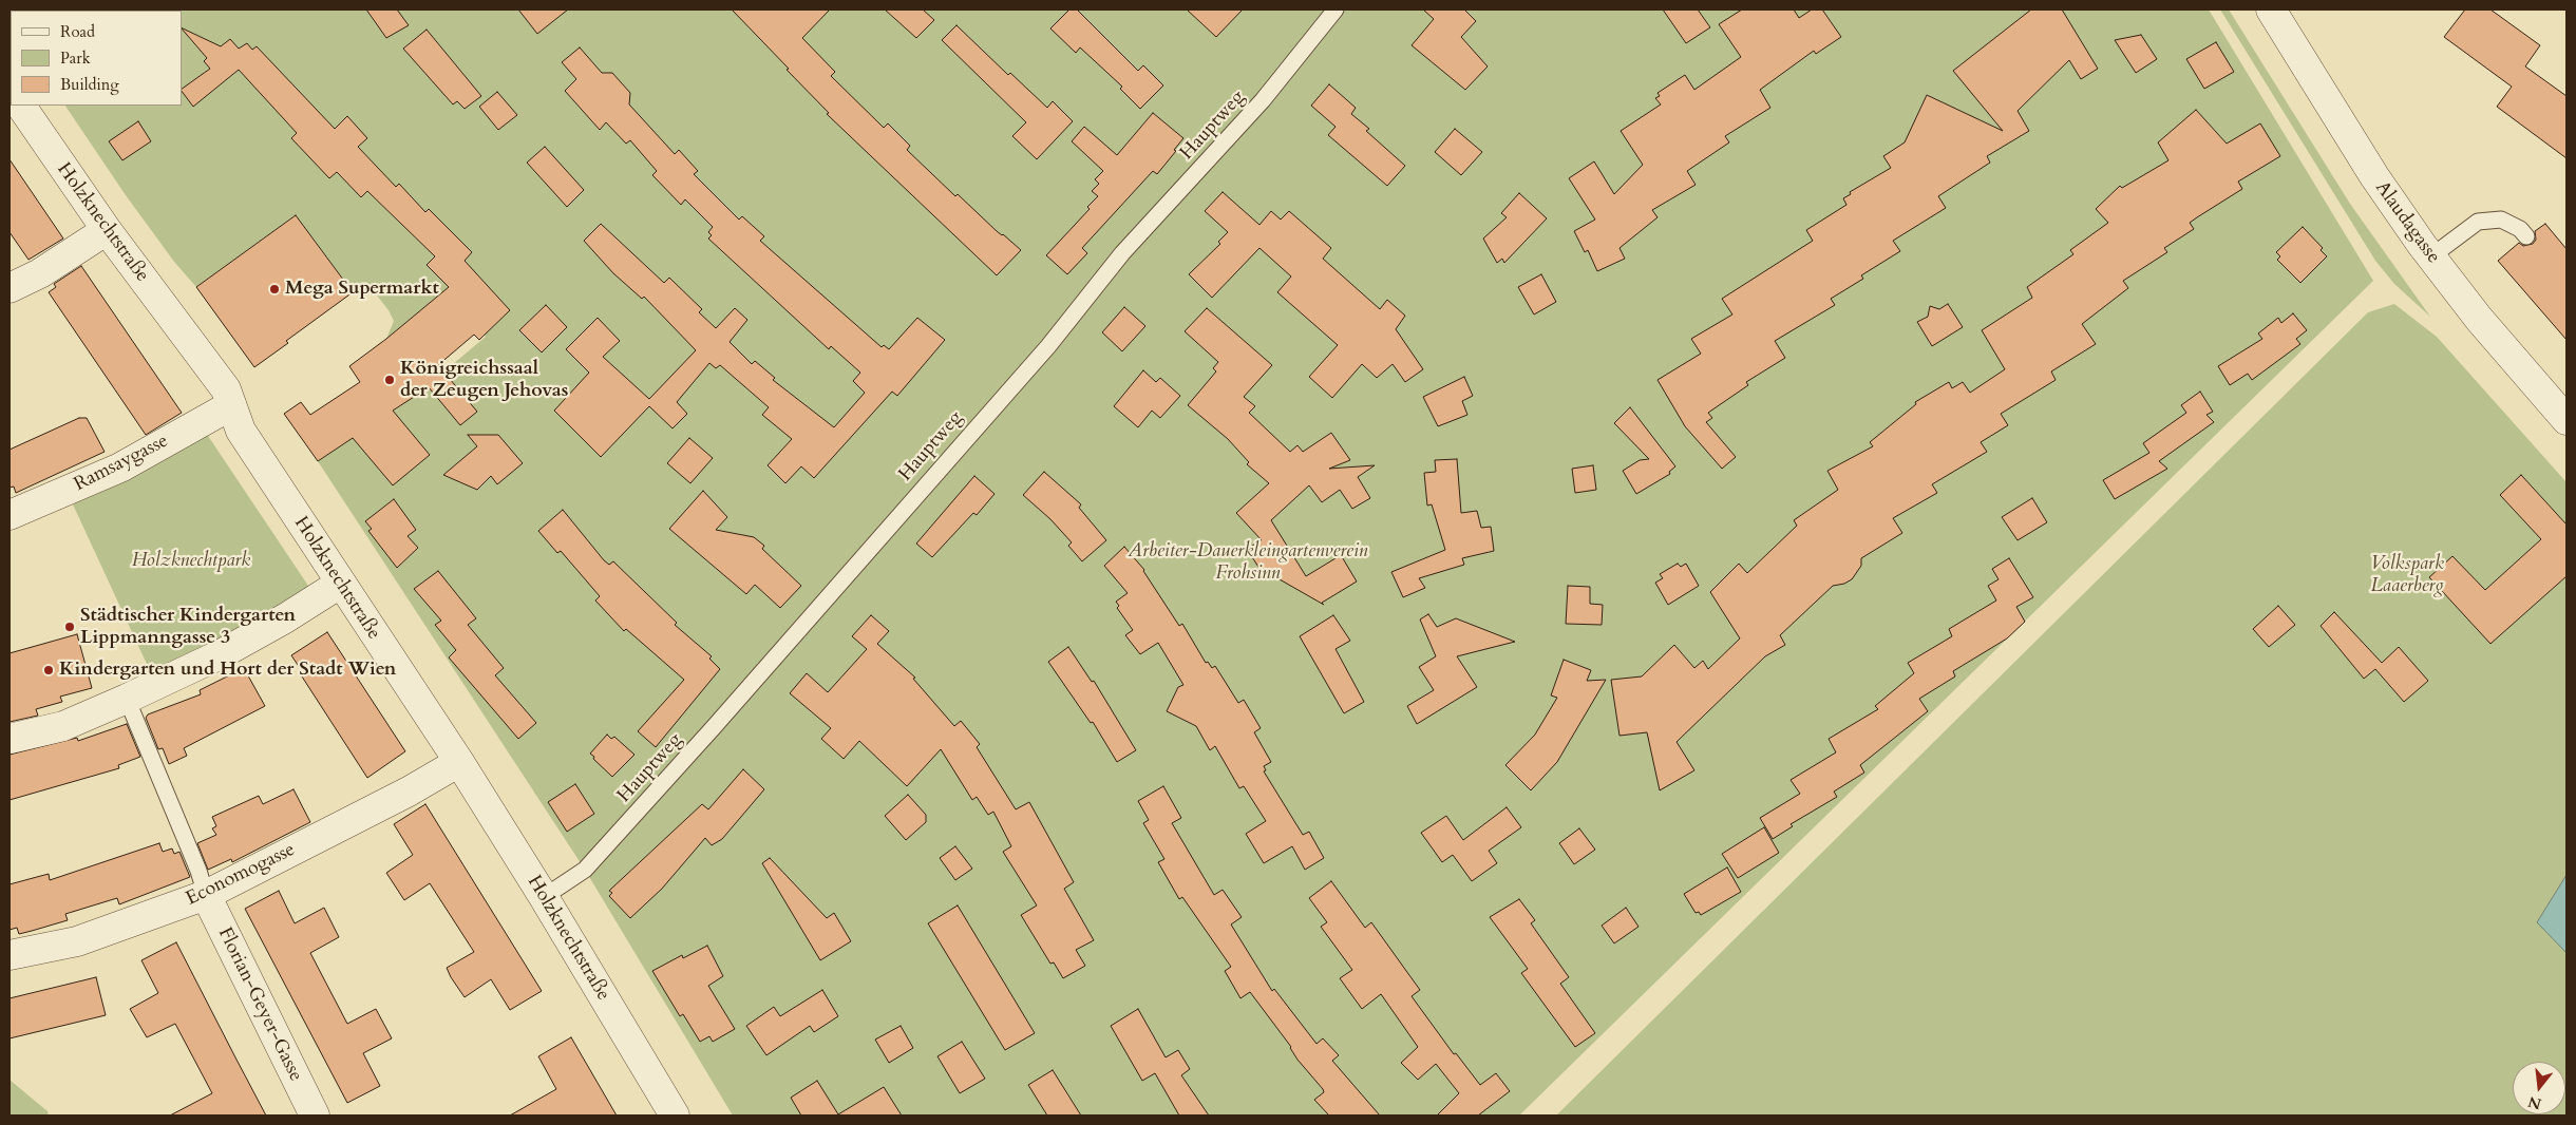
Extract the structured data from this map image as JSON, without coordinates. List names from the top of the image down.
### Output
{
  "streets": {
    "street": [
      "Holzknechtstraße",
      "Alaudagasse",
      "Ramsaygasse",
      "Economogasse",
      "Florian-Geyer-Gasse"
    ],
    "lane": ["Hauptweg"]
  },
  "crossings": [
    ["Hauptweg", "Holzknechtstraße"],
    ["Holzknechtstraße", "Ramsaygasse"],
    ["Holzknechtstraße", "Economogasse"],
    ["Economogasse", "Florian-Geyer-Gasse"]
  ],
  "parks": ["Arbeiter-Dauerkleingartenverein Frohsinn", "Holzknechtpark", "Volkspark Laaerberg"],
  "places": [
    "Mega Supermarkt",
    "Königreichssaal der Zeugen Jehovas",
    "Städtischer Kindergarten Lippmanngasse 3",
    "Kindergarten und Hort der Stadt Wien"
  ],
  "legend": ["Road", "Park", "Building"],
  "north": "bottom"
}
